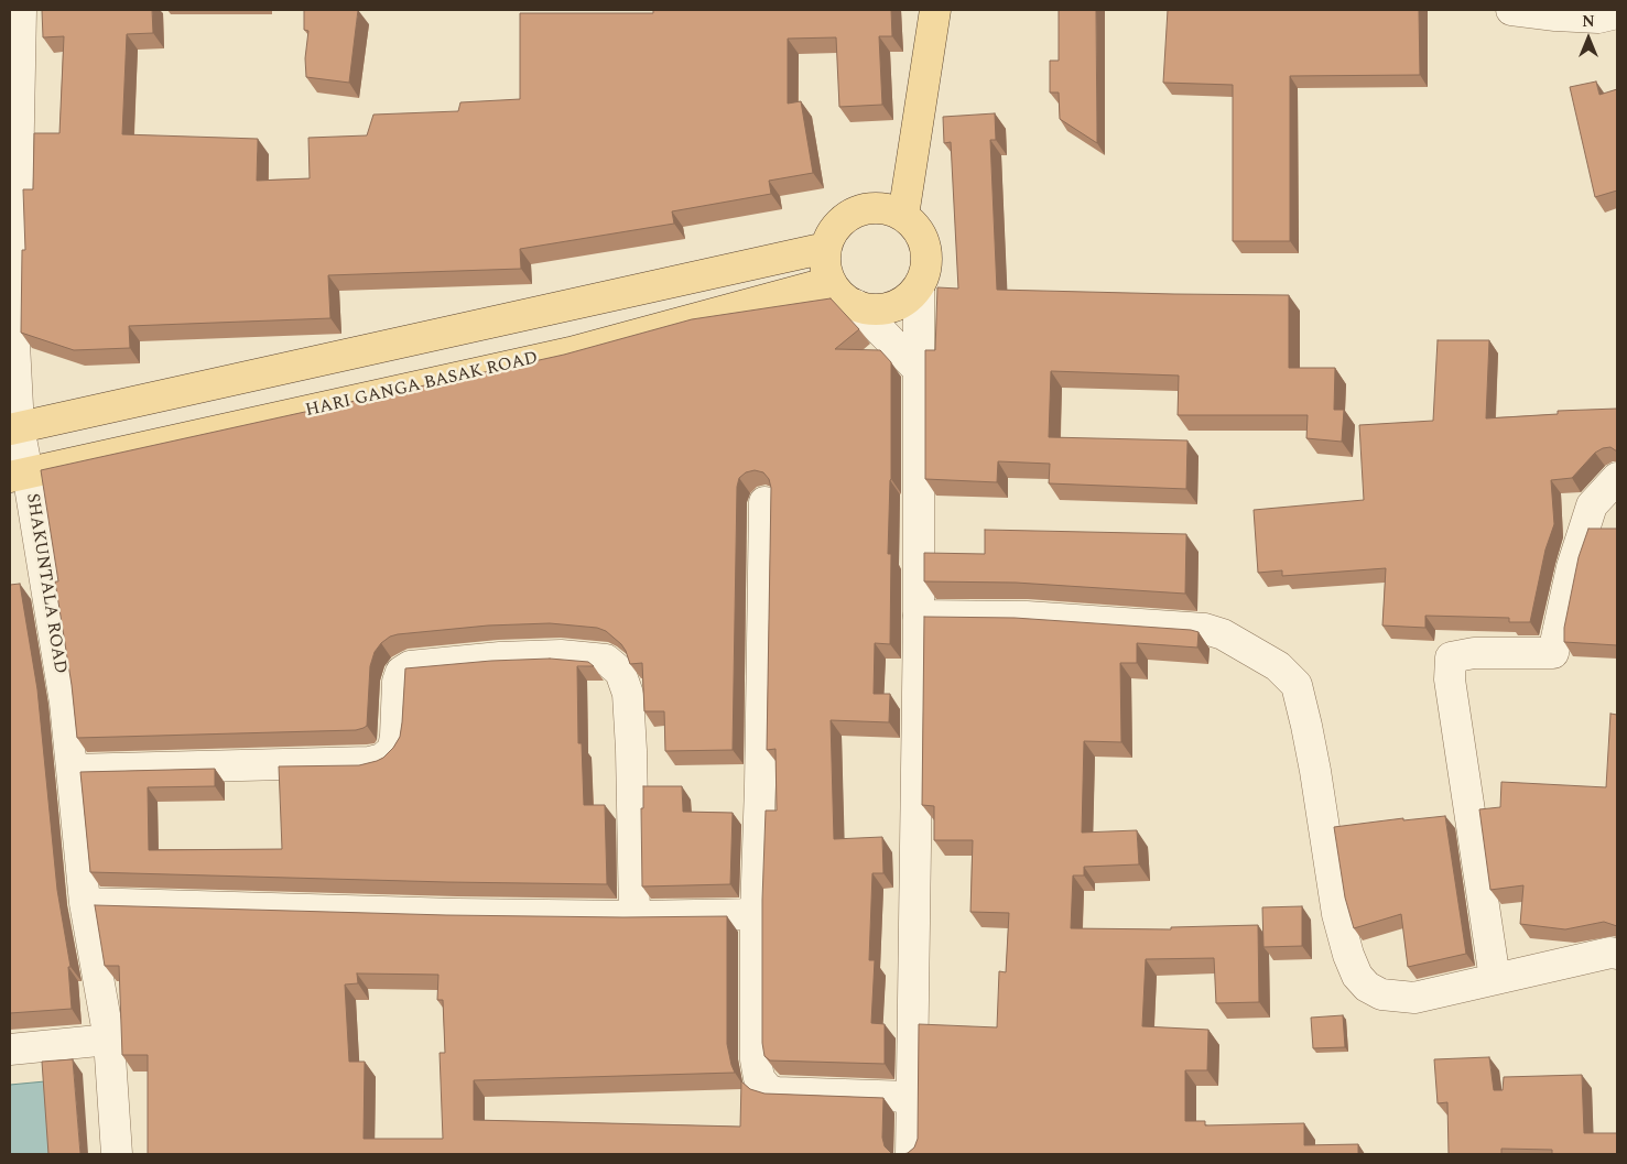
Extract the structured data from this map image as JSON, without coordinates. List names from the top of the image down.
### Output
{
  "streets": {
    "main road": ["HARI GANGA BASAK ROAD"],
    "street": ["SHAKUNTALA ROAD"]
  },
  "crossings": [
    ["HARI GANGA BASAK ROAD", "SHAKUNTALA ROAD"]
  ],
  "north": "top"
}
